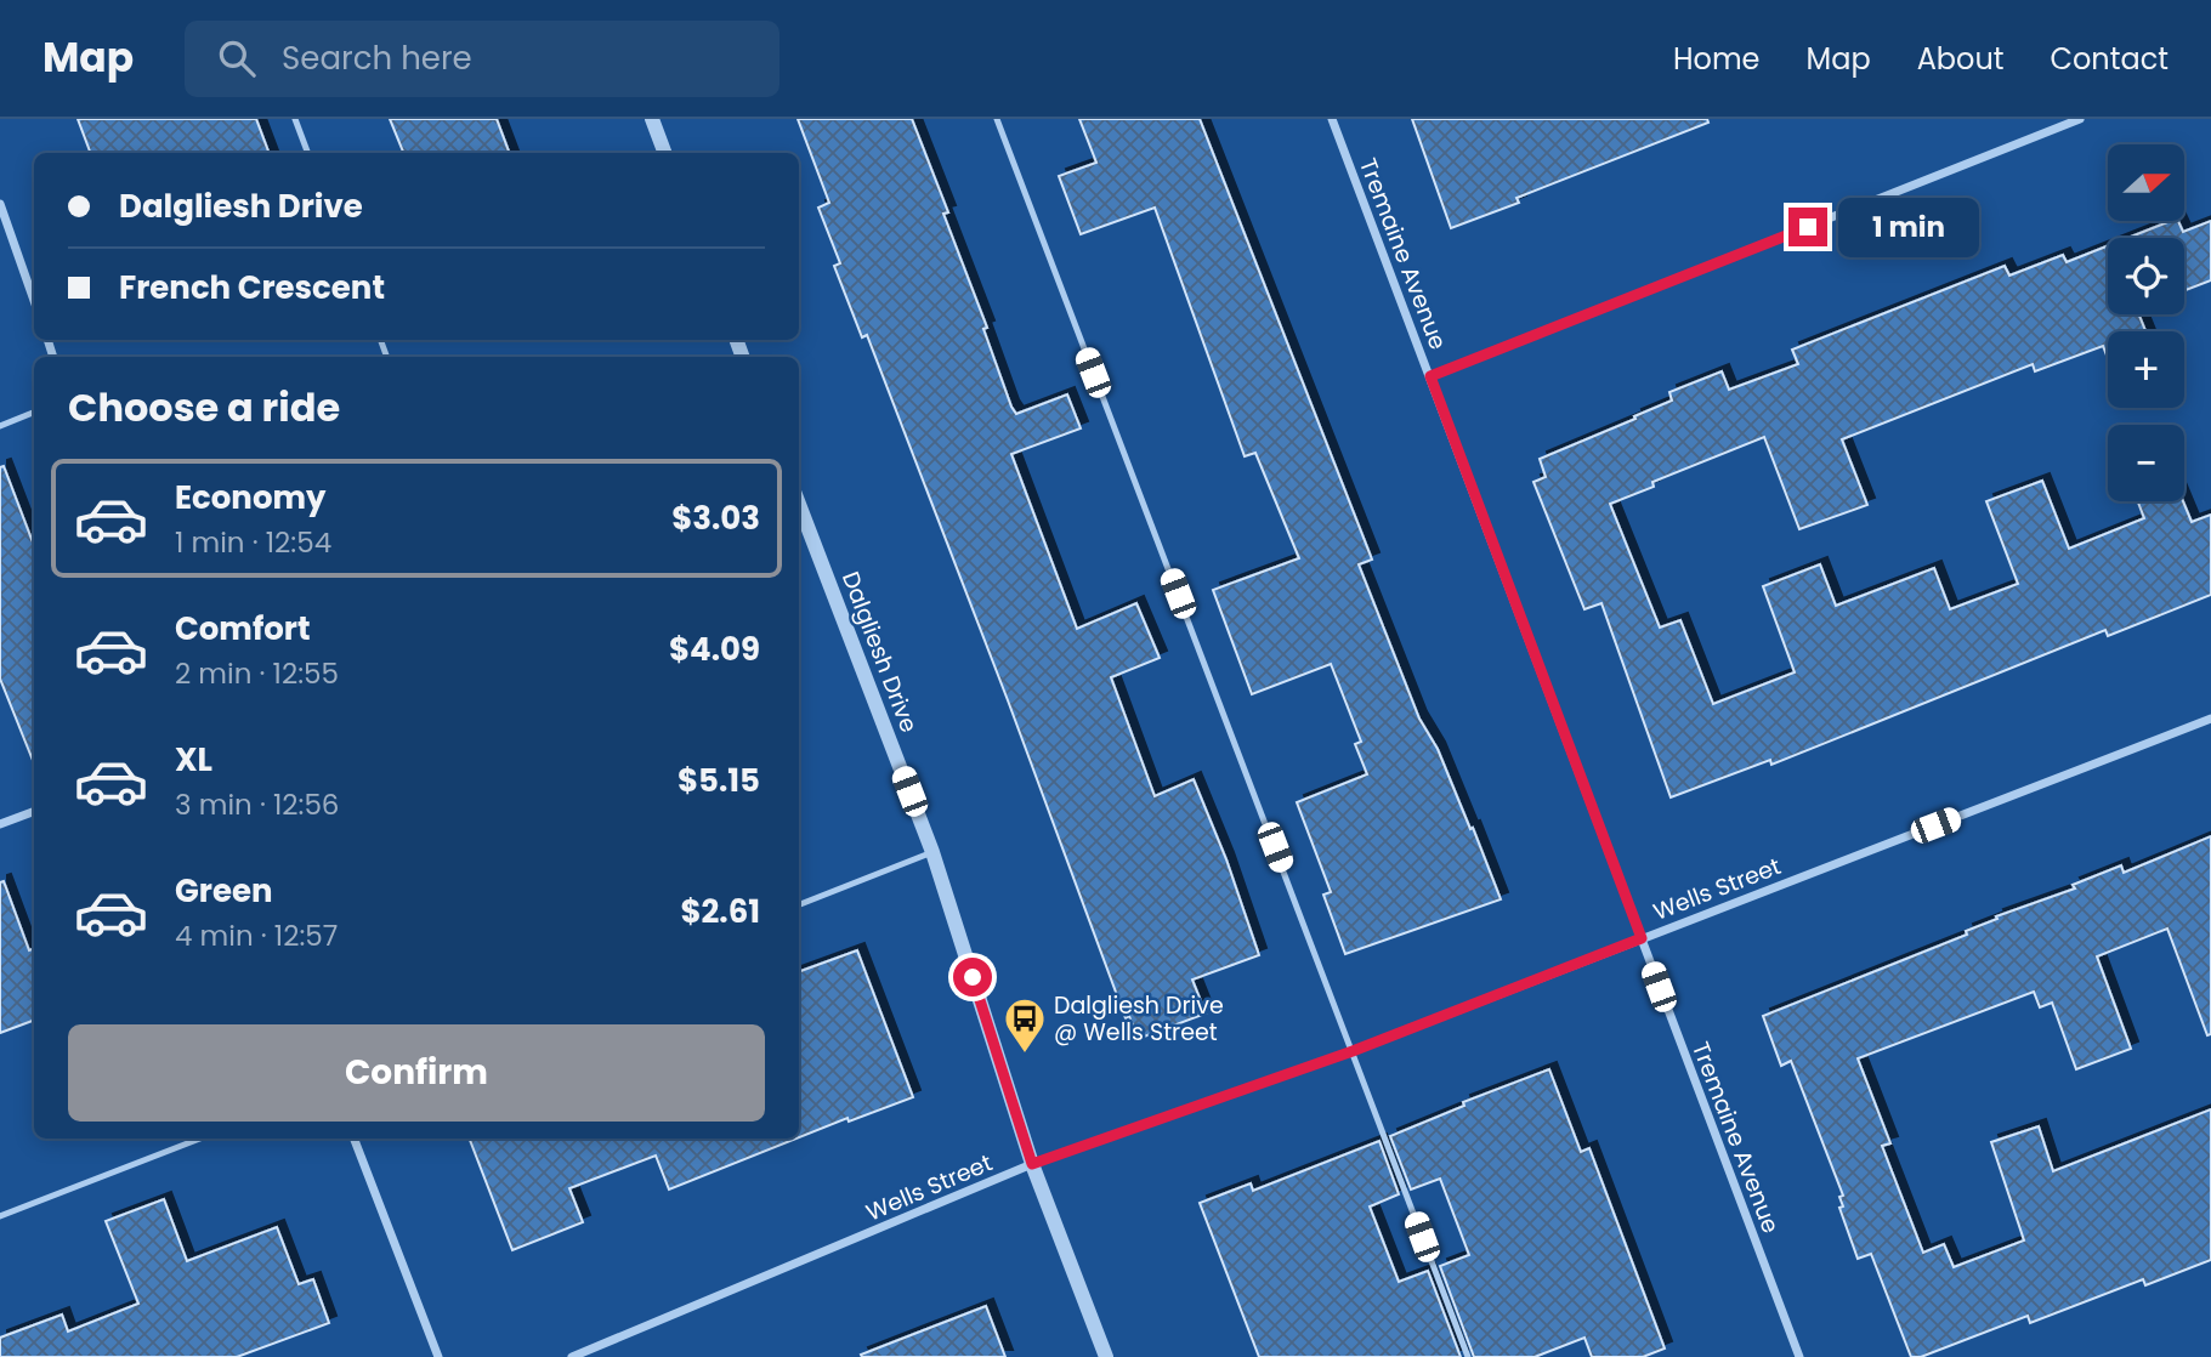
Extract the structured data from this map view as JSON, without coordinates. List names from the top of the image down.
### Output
{
  "streets": {
    "street": ["Tremaine Avenue", "Dalgliesh Drive", "Wells Street"]
  },
  "crossings": [
    ["Tremaine Avenue", "Wells Street"],
    ["Dalgliesh Drive", "Wells Street"]
  ],
  "places": {
    "bus stop": ["Dalgliesh Drive @ Wells Street"]
  },
  "north": "right",
  "page": {
    "header": "Map",
    "search": "Search here",
    "nav": [
      "Home",
      "Map",
      "About",
      "Contact"
    ],
    "map_buttons": ["+", "−"],
    "banner": ["Dalgliesh Drive", "French Crescent"],
    "bubble": "1 min",
    "heading": "Choose a ride",
    "list": [
      {
        "name": "Economy",
        "note": "1 min · 12:54",
        "value": "$3.03"
      },
      {
        "name": "Comfort",
        "note": "2 min · 12:55",
        "value": "$4.09"
      },
      {
        "name": "XL",
        "note": "3 min · 12:56",
        "value": "$5.15"
      },
      {
        "name": "Green",
        "note": "4 min · 12:57",
        "value": "$2.61"
      }
    ],
    "buttons": "Confirm"
  }
}
